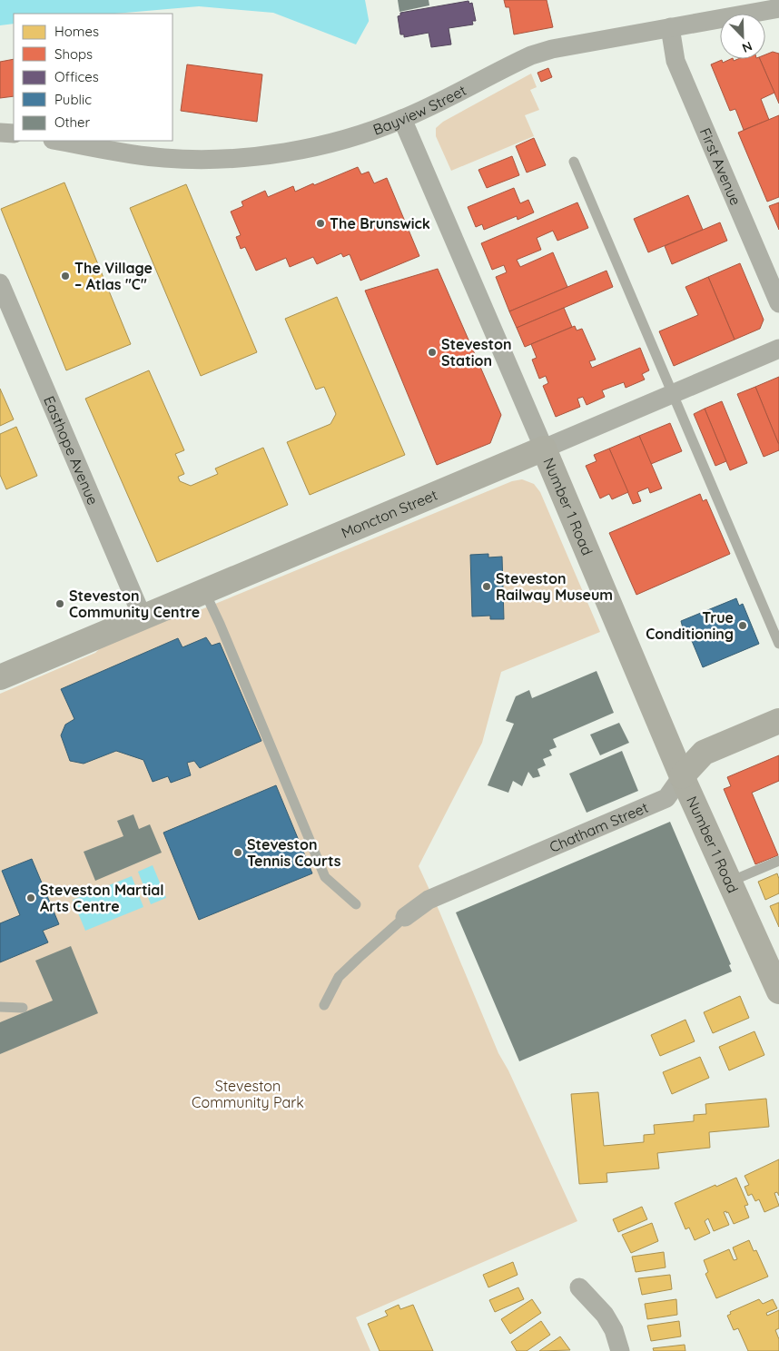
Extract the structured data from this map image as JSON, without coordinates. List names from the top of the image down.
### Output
{
  "streets": {
    "street": [
      "Bayview Street",
      "First Avenue",
      "Easthope Avenue",
      "Number 1 Road",
      "Moncton Street",
      "Chatham Street"
    ]
  },
  "crossings": [
    ["Bayview Street", "First Avenue"],
    ["Bayview Street", "Number 1 Road"],
    ["Easthope Avenue", "Moncton Street"],
    ["Number 1 Road", "Moncton Street"],
    ["Number 1 Road", "Chatham Street"]
  ],
  "parks": ["Steveston Community Park"],
  "places": [
    "The Brunswick",
    "The Village – Atlas \"C\"",
    "Steveston Station",
    "Steveston Railway Museum",
    "Steveston Community Centre",
    "True Conditioning",
    "Steveston Tennis Courts",
    "Steveston Martial Arts Centre"
  ],
  "legend": [
    "Homes",
    "Shops",
    "Offices",
    "Public",
    "Other"
  ],
  "north": "bottom right"
}
